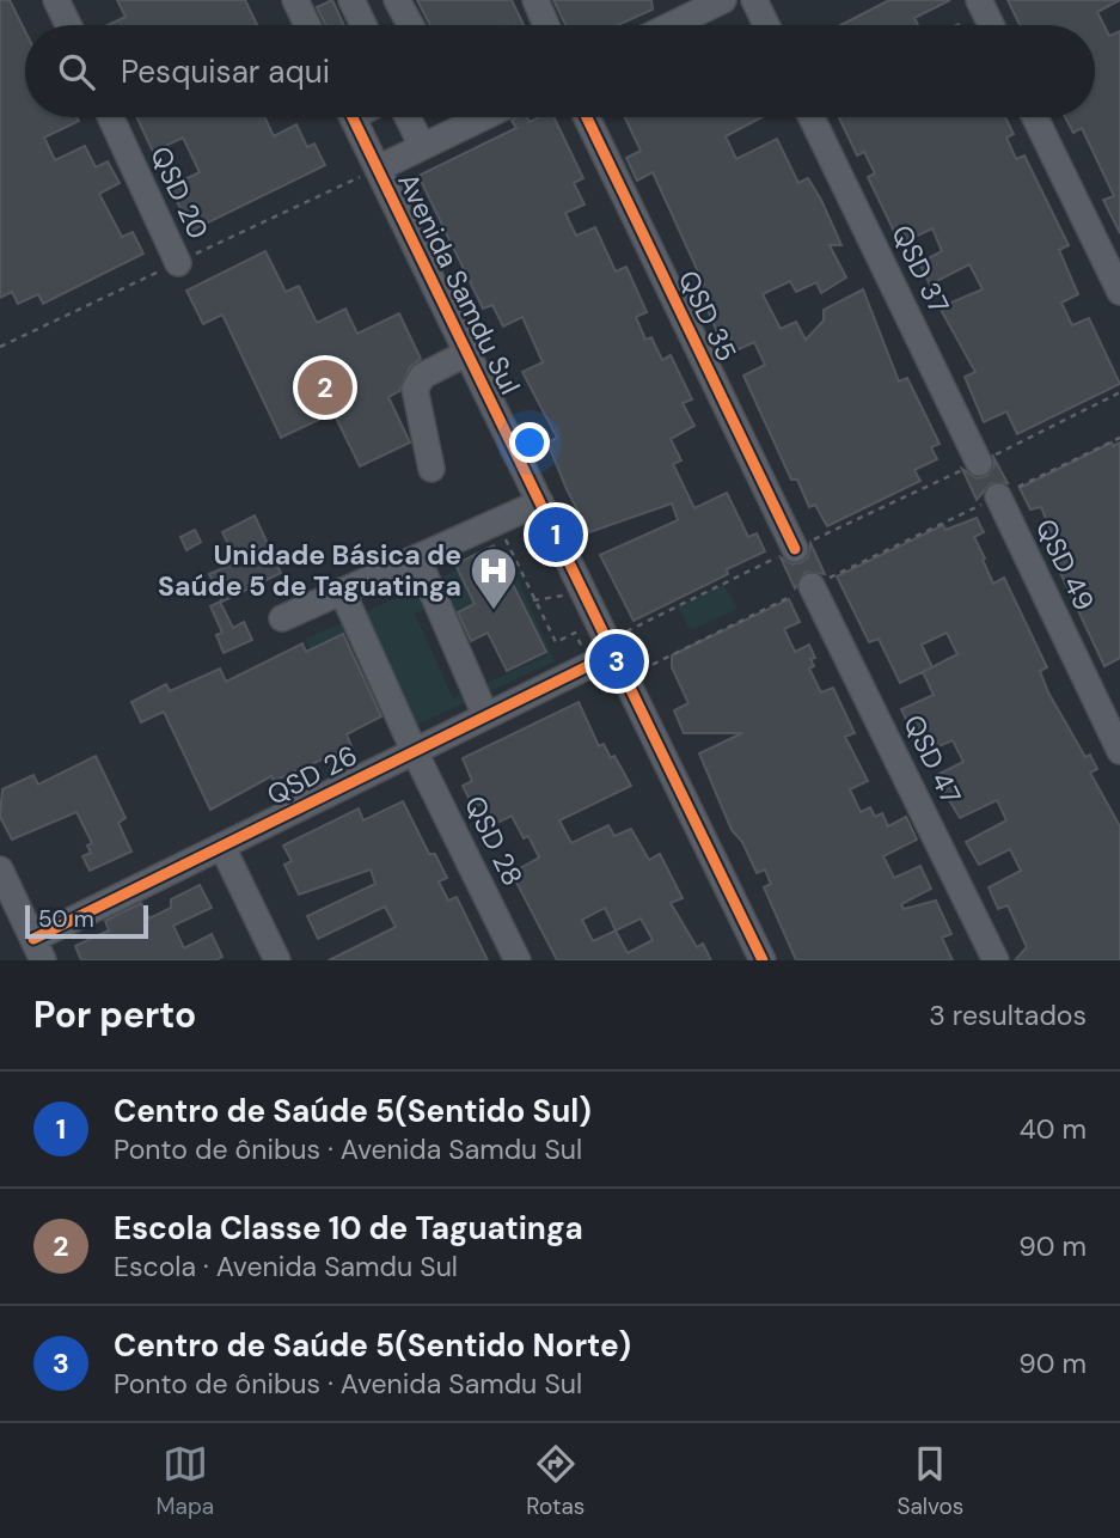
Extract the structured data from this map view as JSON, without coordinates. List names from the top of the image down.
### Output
{
  "streets": {
    "street": [
      "QSD 20",
      "QSD 37",
      "Avenida Samdu Sul",
      "QSD 35",
      "QSD 49",
      "QSD 47",
      "QSD 26",
      "QSD 28"
    ]
  },
  "crossings": [
    ["Avenida Samdu Sul", "QSD 26"],
    ["QSD 26", "QSD 28"]
  ],
  "places": {
    "hospital": ["Unidade Básica de Saúde 5 de Taguatinga"]
  },
  "scale_bar": "50 m",
  "page": {
    "search": "Pesquisar aqui",
    "pins": ["2", "1", "3"],
    "scale": "50 m",
    "heading": ["Por perto", "3 resultados"],
    "list": [
      {
        "mark": "1",
        "name": "Centro de Saúde 5(Sentido Sul)",
        "note": "Ponto de ônibus · Avenida Samdu Sul",
        "value": "40 m"
      },
      {
        "mark": "2",
        "name": "Escola Classe 10 de Taguatinga",
        "note": "Escola · Avenida Samdu Sul",
        "value": "90 m"
      },
      {
        "mark": "3",
        "name": "Centro de Saúde 5(Sentido Norte)",
        "note": "Ponto de ônibus · Avenida Samdu Sul",
        "value": "90 m"
      }
    ],
    "nav": ["Mapa", "Rotas", "Salvos"]
  }
}
